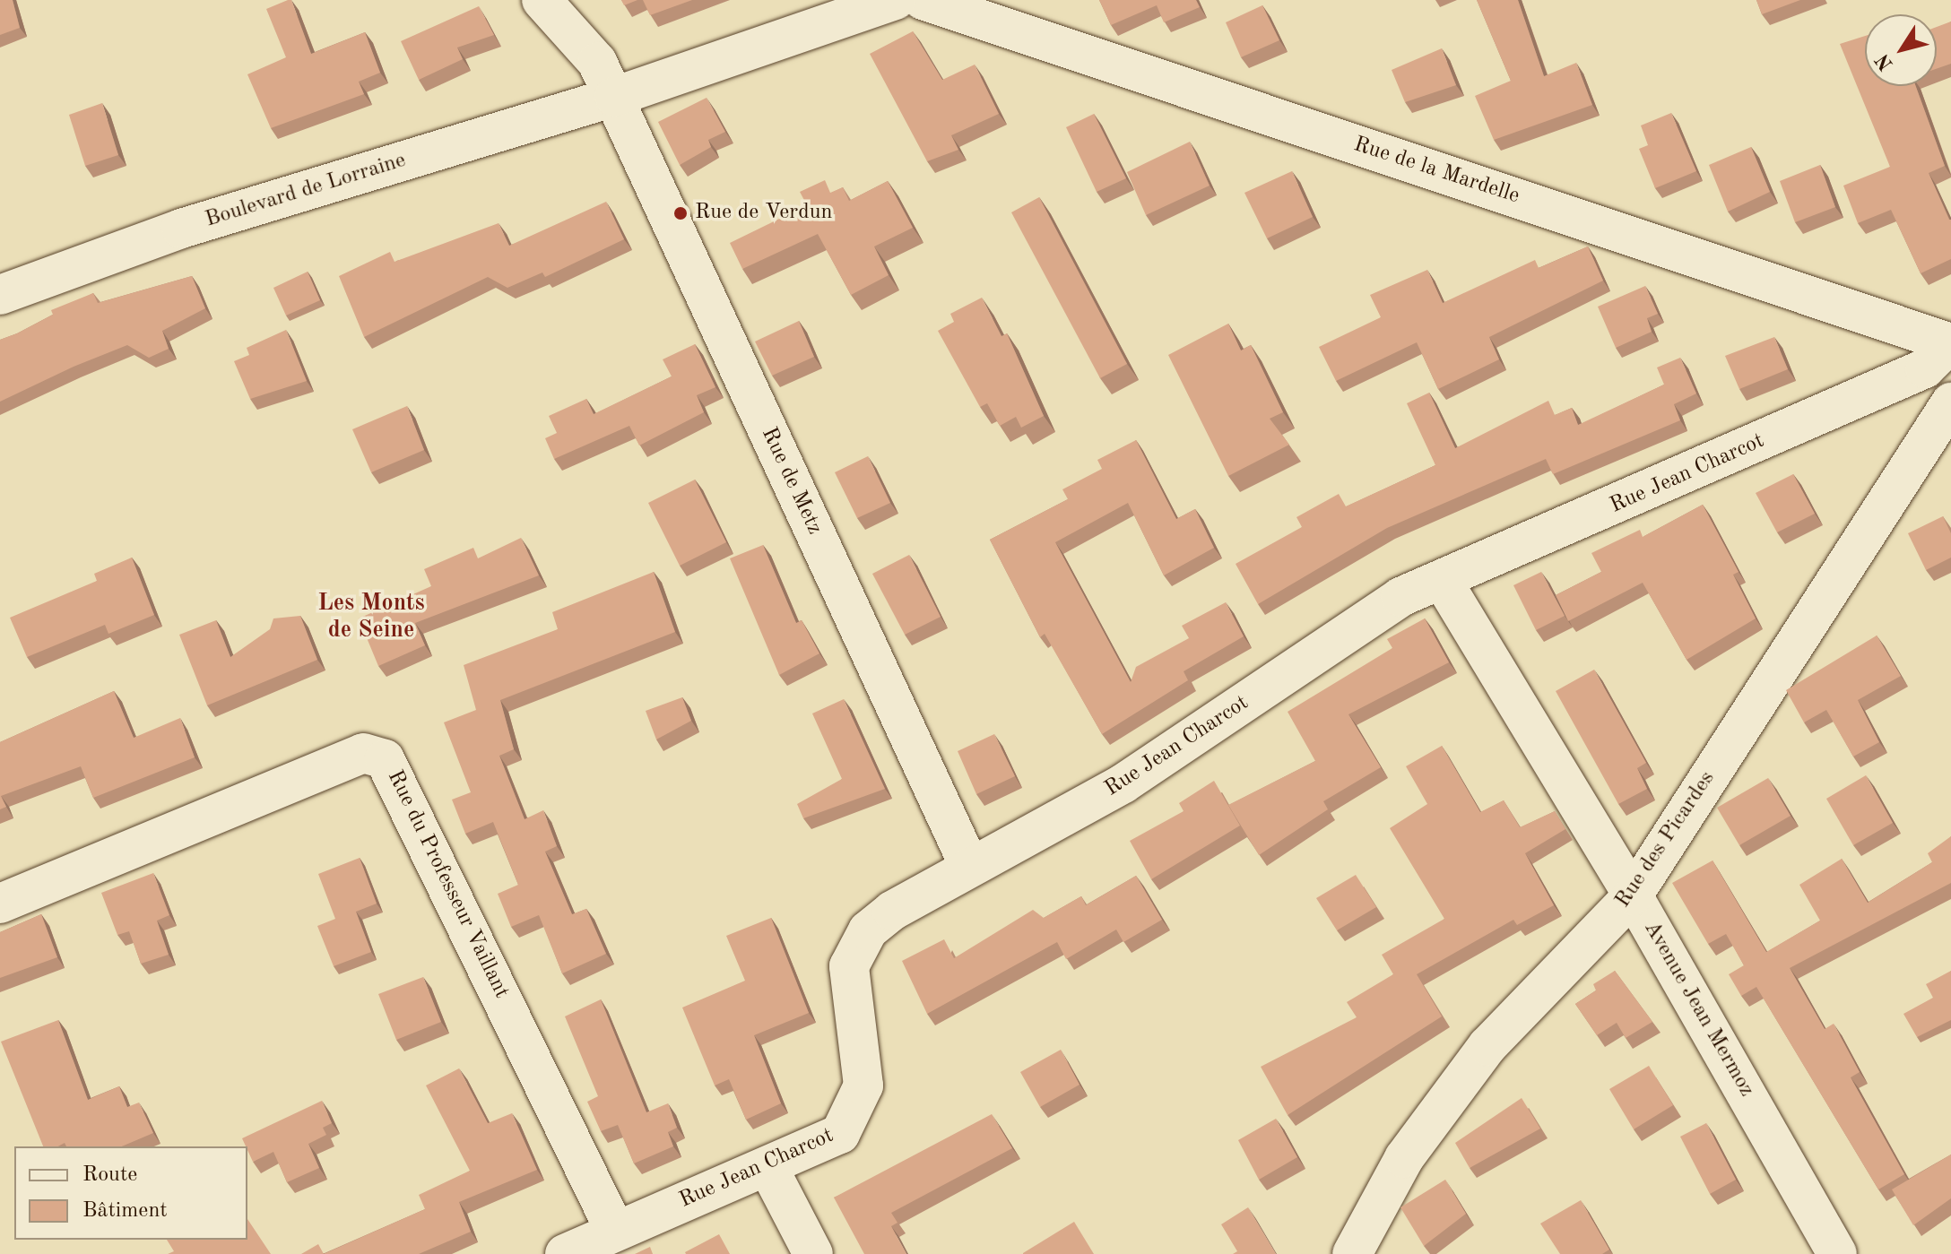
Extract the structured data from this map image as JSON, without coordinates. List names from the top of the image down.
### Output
{
  "streets": {
    "street": [
      "Rue de la Mardelle",
      "Boulevard de Lorraine",
      "Rue Jean Charcot",
      "Rue de Metz",
      "Rue des Picardes",
      "Rue du Professeur Vaillant",
      "Avenue Jean Mermoz"
    ]
  },
  "crossings": [
    ["Rue de la Mardelle", "Rue Jean Charcot"],
    ["Boulevard de Lorraine", "Rue de Metz"],
    ["Rue Jean Charcot", "Rue de Metz"],
    ["Rue Jean Charcot", "Rue du Professeur Vaillant"],
    ["Rue Jean Charcot", "Avenue Jean Mermoz"],
    ["Rue des Picardes", "Avenue Jean Mermoz"]
  ],
  "districts": ["Les Monts de Seine"],
  "places": ["Rue de Verdun"],
  "legend": ["Route", "Bâtiment"],
  "north": "bottom left"
}
